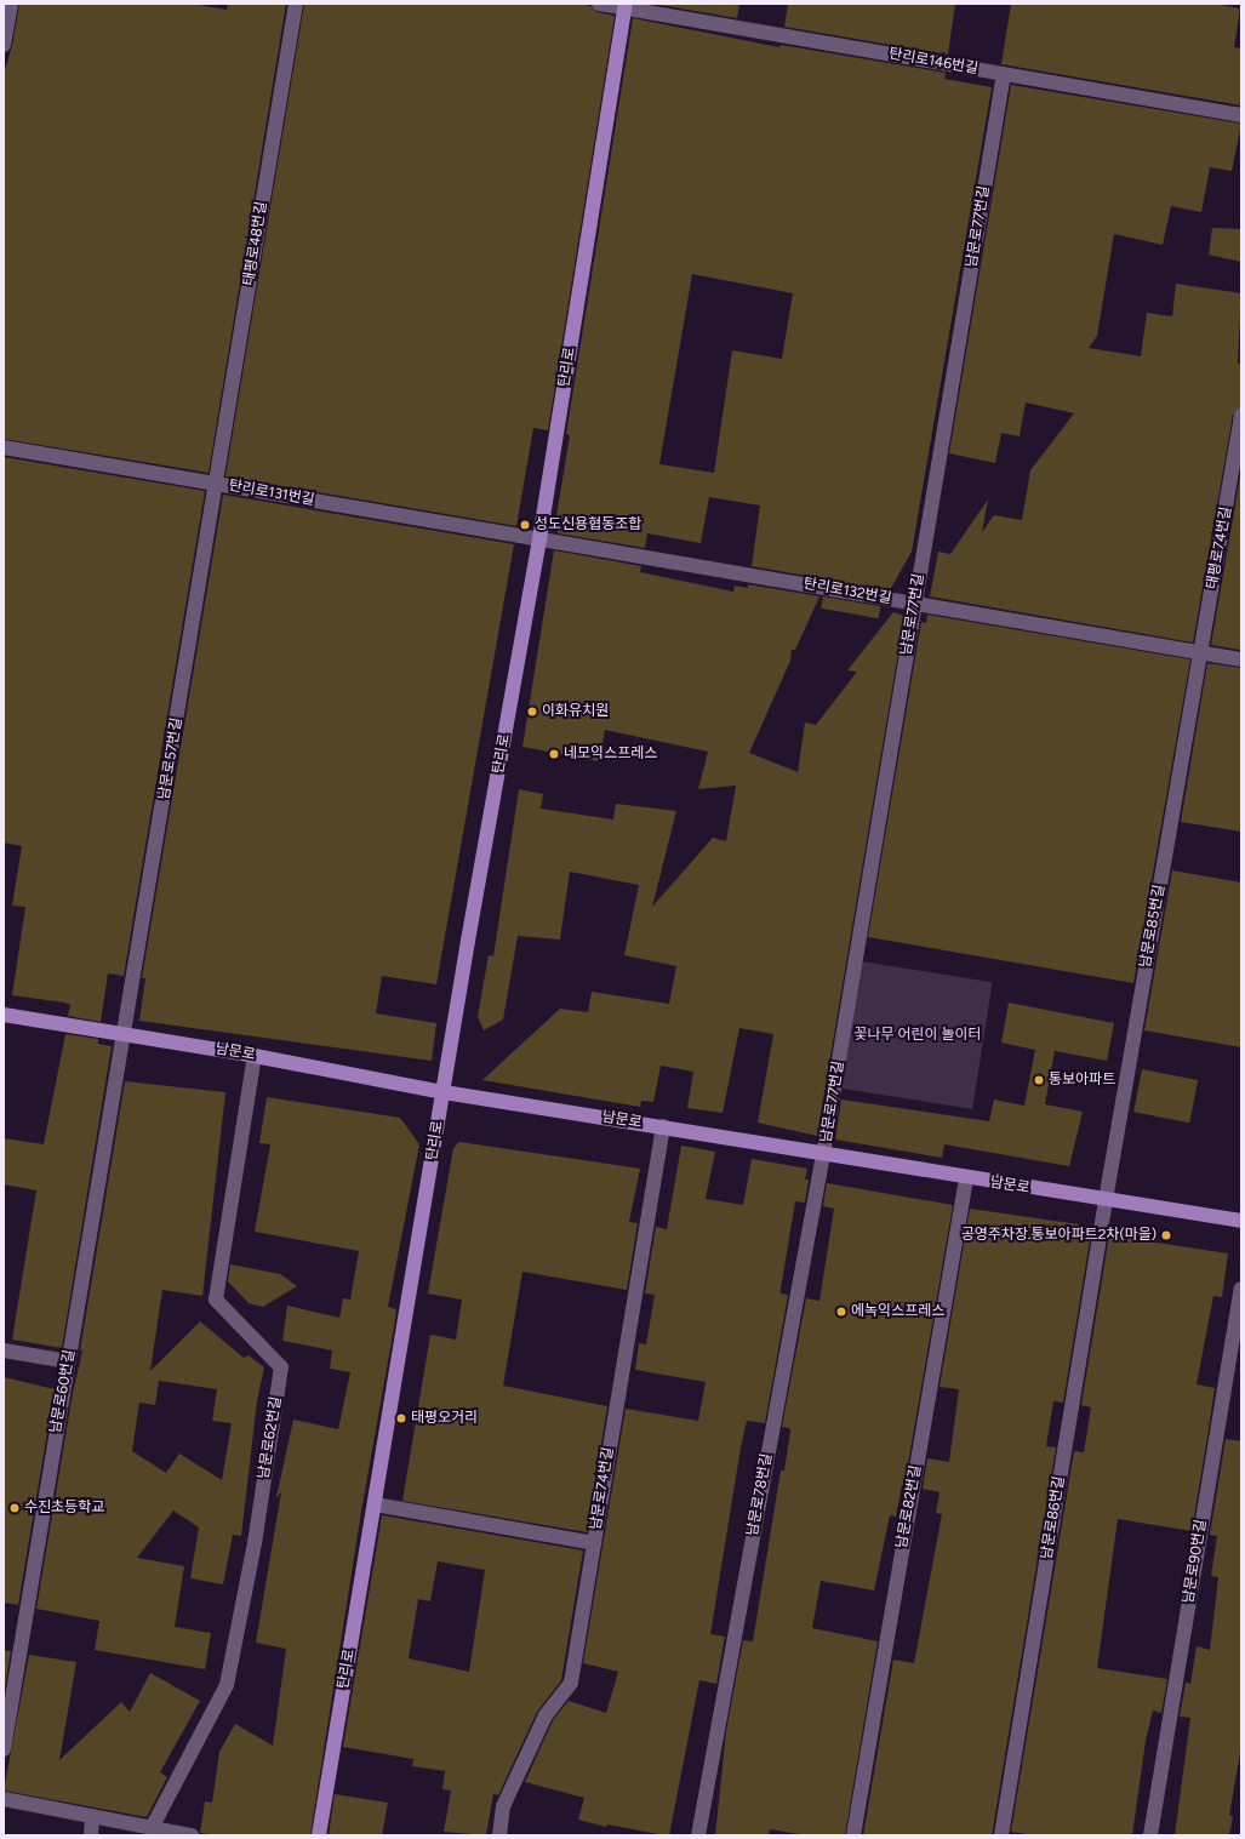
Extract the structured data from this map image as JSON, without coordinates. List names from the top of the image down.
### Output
{
  "streets": {
    "main road": ["탄리로", "남문로"],
    "street": [
      "탄리로146번길",
      "남문로77번길",
      "태평로48번길",
      "탄리로131번길",
      "태평로74번길",
      "탄리로132번길",
      "남문로57번길",
      "남문로85번길",
      "남문로60번길",
      "남문로62번길",
      "남문로74번길",
      "남문로78번길",
      "남문로82번길",
      "남문로86번길",
      "남문로90번길"
    ]
  },
  "crossings": [
    ["탄리로146번길", "남문로77번길"],
    ["탄리로146번길", "탄리로"],
    ["남문로77번길", "탄리로132번길"],
    ["남문로77번길", "남문로"],
    ["남문로77번길", "남문로78번길"],
    ["태평로48번길", "탄리로131번길"],
    ["태평로48번길", "남문로57번길"],
    ["탄리로", "탄리로131번길"],
    ["탄리로", "탄리로132번길"],
    ["탄리로", "남문로"],
    ["탄리로131번길", "탄리로132번길"],
    ["탄리로131번길", "남문로57번길"],
    ["태평로74번길", "탄리로132번길"],
    ["태평로74번길", "남문로85번길"],
    ["탄리로132번길", "남문로85번길"],
    ["남문로57번길", "남문로"],
    ["남문로57번길", "남문로60번길"],
    ["남문로85번길", "남문로"],
    ["남문로85번길", "남문로86번길"],
    ["남문로", "남문로60번길"],
    ["남문로", "남문로62번길"],
    ["남문로", "남문로74번길"],
    ["남문로", "남문로78번길"],
    ["남문로", "남문로82번길"],
    ["남문로", "남문로86번길"]
  ],
  "parks": ["꽃나무 어린이 놀이터"],
  "places": [
    "성도신용협동조합",
    "이화유치원",
    "네모익스프레스",
    "통보아파트",
    "공영주차장.통보아파트2차(마을)",
    "에녹익스프레스",
    "태평오거리",
    "수진초등학교"
  ]
}
